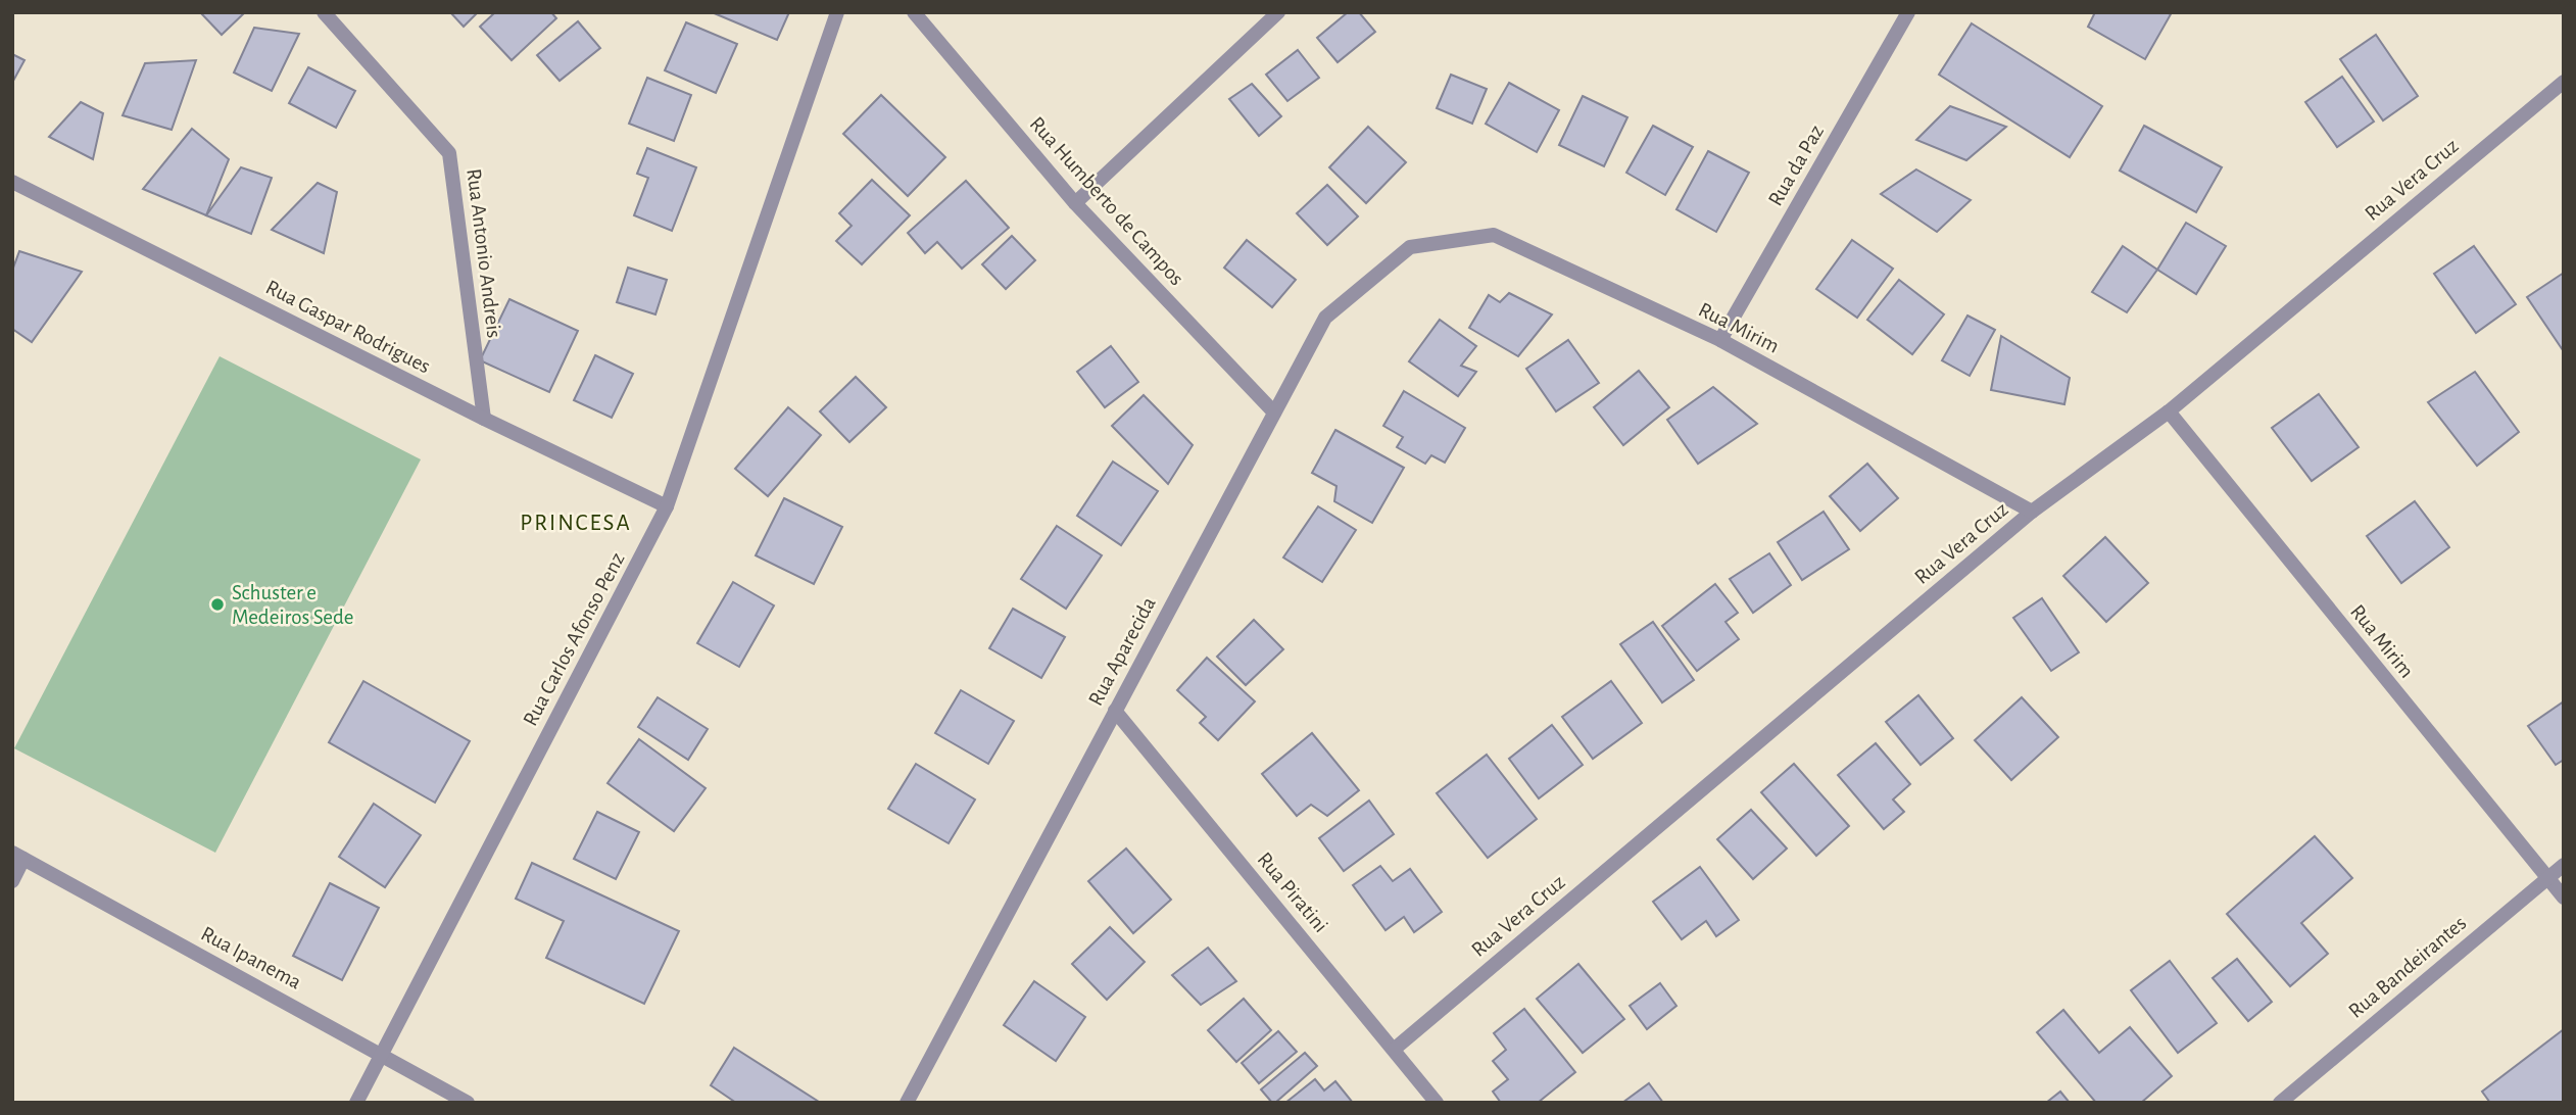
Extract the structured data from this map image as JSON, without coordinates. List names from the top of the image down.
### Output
{
  "streets": {
    "street": [
      "Rua da Paz",
      "Rua Vera Cruz",
      "Rua Humberto de Campos",
      "Rua Antonio Andreis",
      "Rua Gaspar Rodrigues",
      "Rua Mirim",
      "Rua Carlos Afonso Penz",
      "Rua Aparecida",
      "Rua Piratini",
      "Rua Ipanema",
      "Rua Bandeirantes"
    ]
  },
  "crossings": [
    ["Rua da Paz", "Rua Mirim"],
    ["Rua Vera Cruz", "Rua Mirim"],
    ["Rua Vera Cruz", "Rua Piratini"],
    ["Rua Humberto de Campos", "Rua Aparecida"],
    ["Rua Antonio Andreis", "Rua Gaspar Rodrigues"],
    ["Rua Gaspar Rodrigues", "Rua Carlos Afonso Penz"],
    ["Rua Mirim", "Rua Aparecida"],
    ["Rua Mirim", "Rua Bandeirantes"],
    ["Rua Carlos Afonso Penz", "Rua Ipanema"],
    ["Rua Aparecida", "Rua Piratini"]
  ],
  "districts": ["PRINCESA"],
  "places": ["Schuster e Medeiros Sede"]
}
